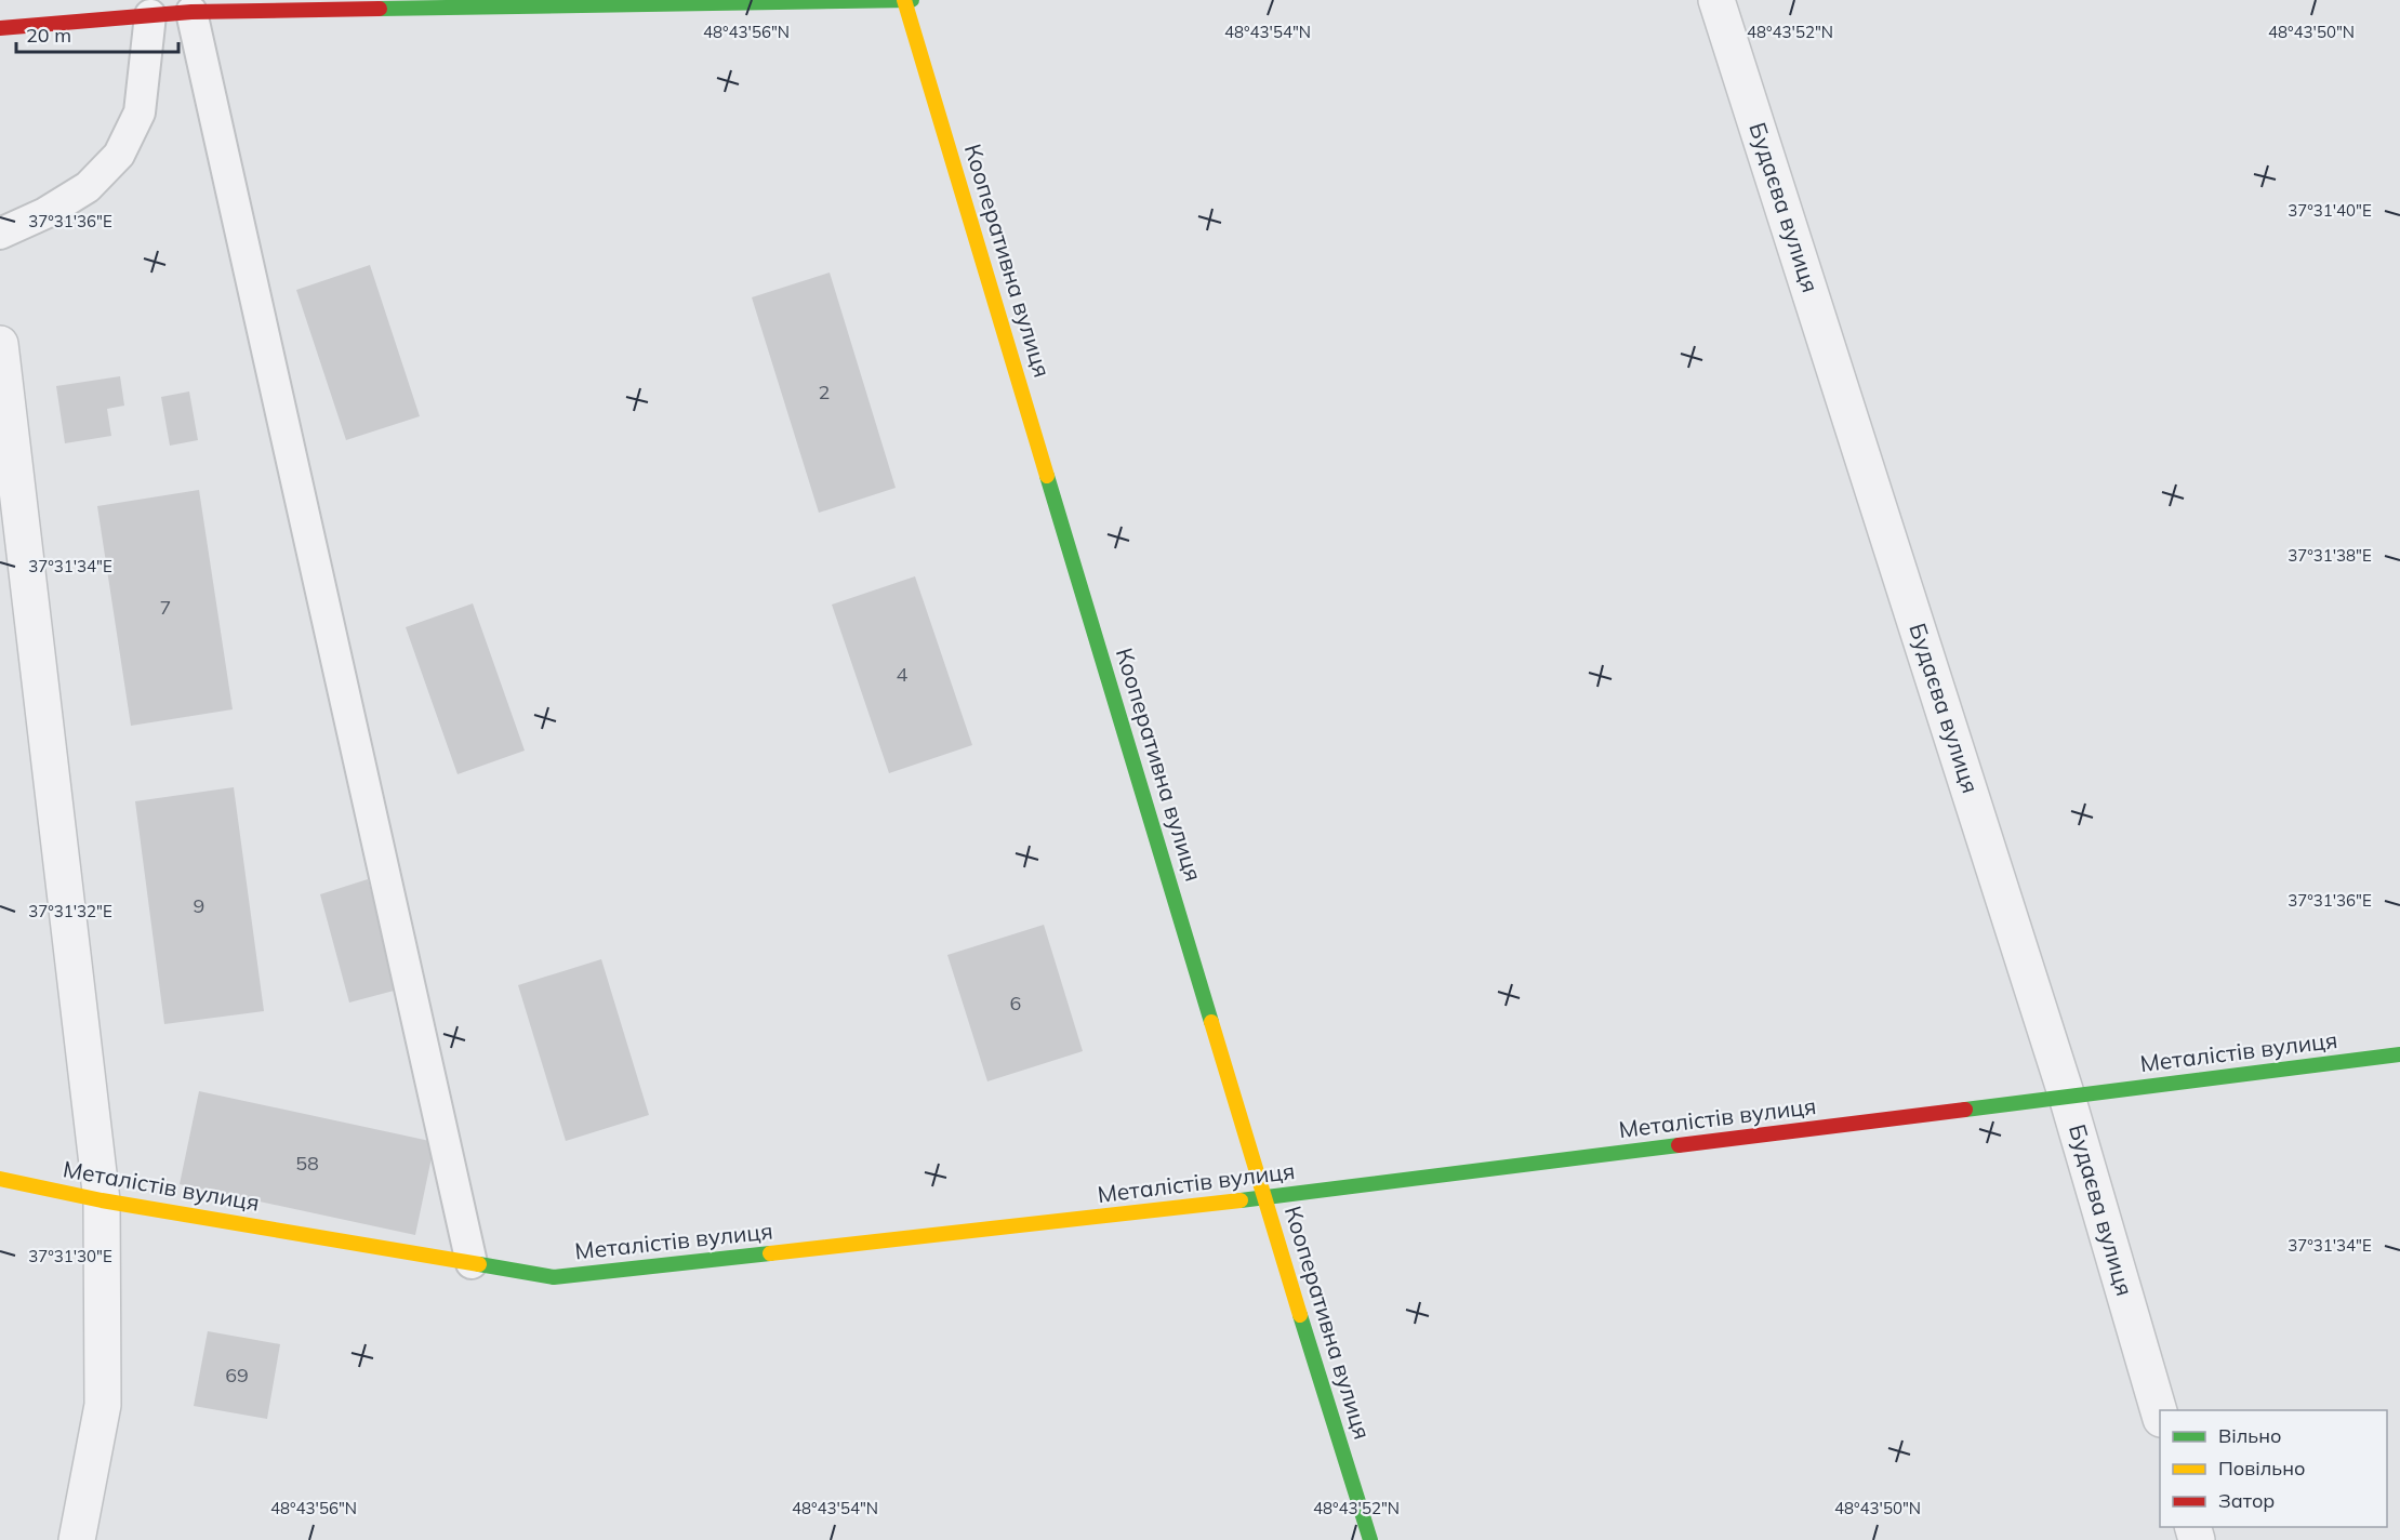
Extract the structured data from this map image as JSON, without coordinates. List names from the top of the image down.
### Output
{
  "streets": {
    "street": ["Будаєва вулиця", "Кооперативна вулиця", "Металістів вулиця"]
  },
  "crossings": [
    ["Будаєва вулиця", "Металістів вулиця"],
    ["Кооперативна вулиця", "Металістів вулиця"]
  ],
  "house_numbers": [
    "2",
    "7",
    "4",
    "9",
    "6",
    "58",
    "69"
  ],
  "legend": ["Вільно", "Повільно", "Затор"],
  "scale_bar": "20 m",
  "coordinates": [
    "48°43'56\"N",
    "48°43'54\"N",
    "48°43'52\"N",
    "48°43'50\"N",
    "37°31'40\"E",
    "37°31'36\"E",
    "37°31'38\"E",
    "37°31'34\"E",
    "37°31'32\"E",
    "37°31'30\"E"
  ]
}
